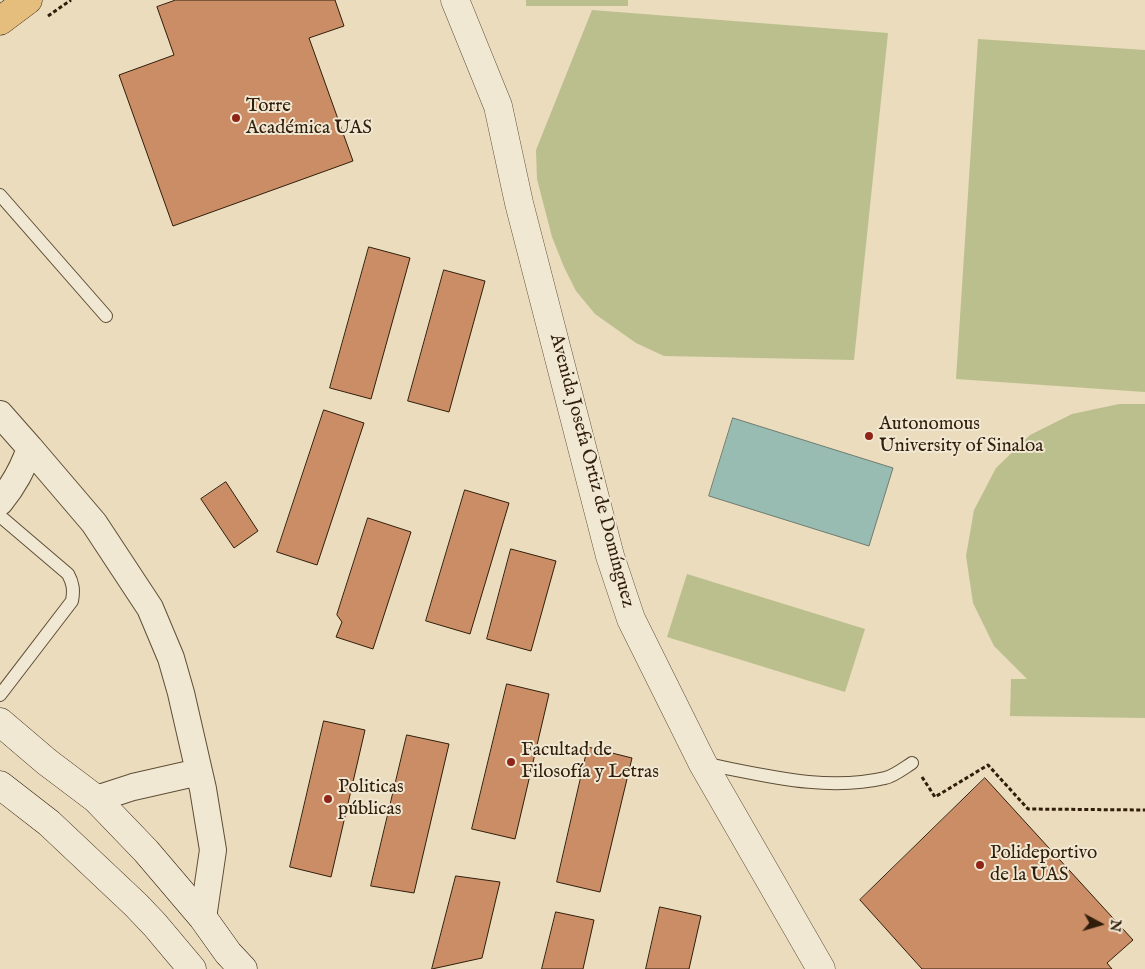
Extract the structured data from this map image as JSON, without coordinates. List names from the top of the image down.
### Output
{
  "streets": {
    "street": ["Avenida Josefa Ortiz de Domínguez"]
  },
  "places": [
    "Torre Académica UAS",
    "Autonomous University of Sinaloa",
    "Facultad de Filosofía y Letras",
    "Politicas públicas",
    "Polideportivo de la UAS"
  ],
  "north": "right"
}
